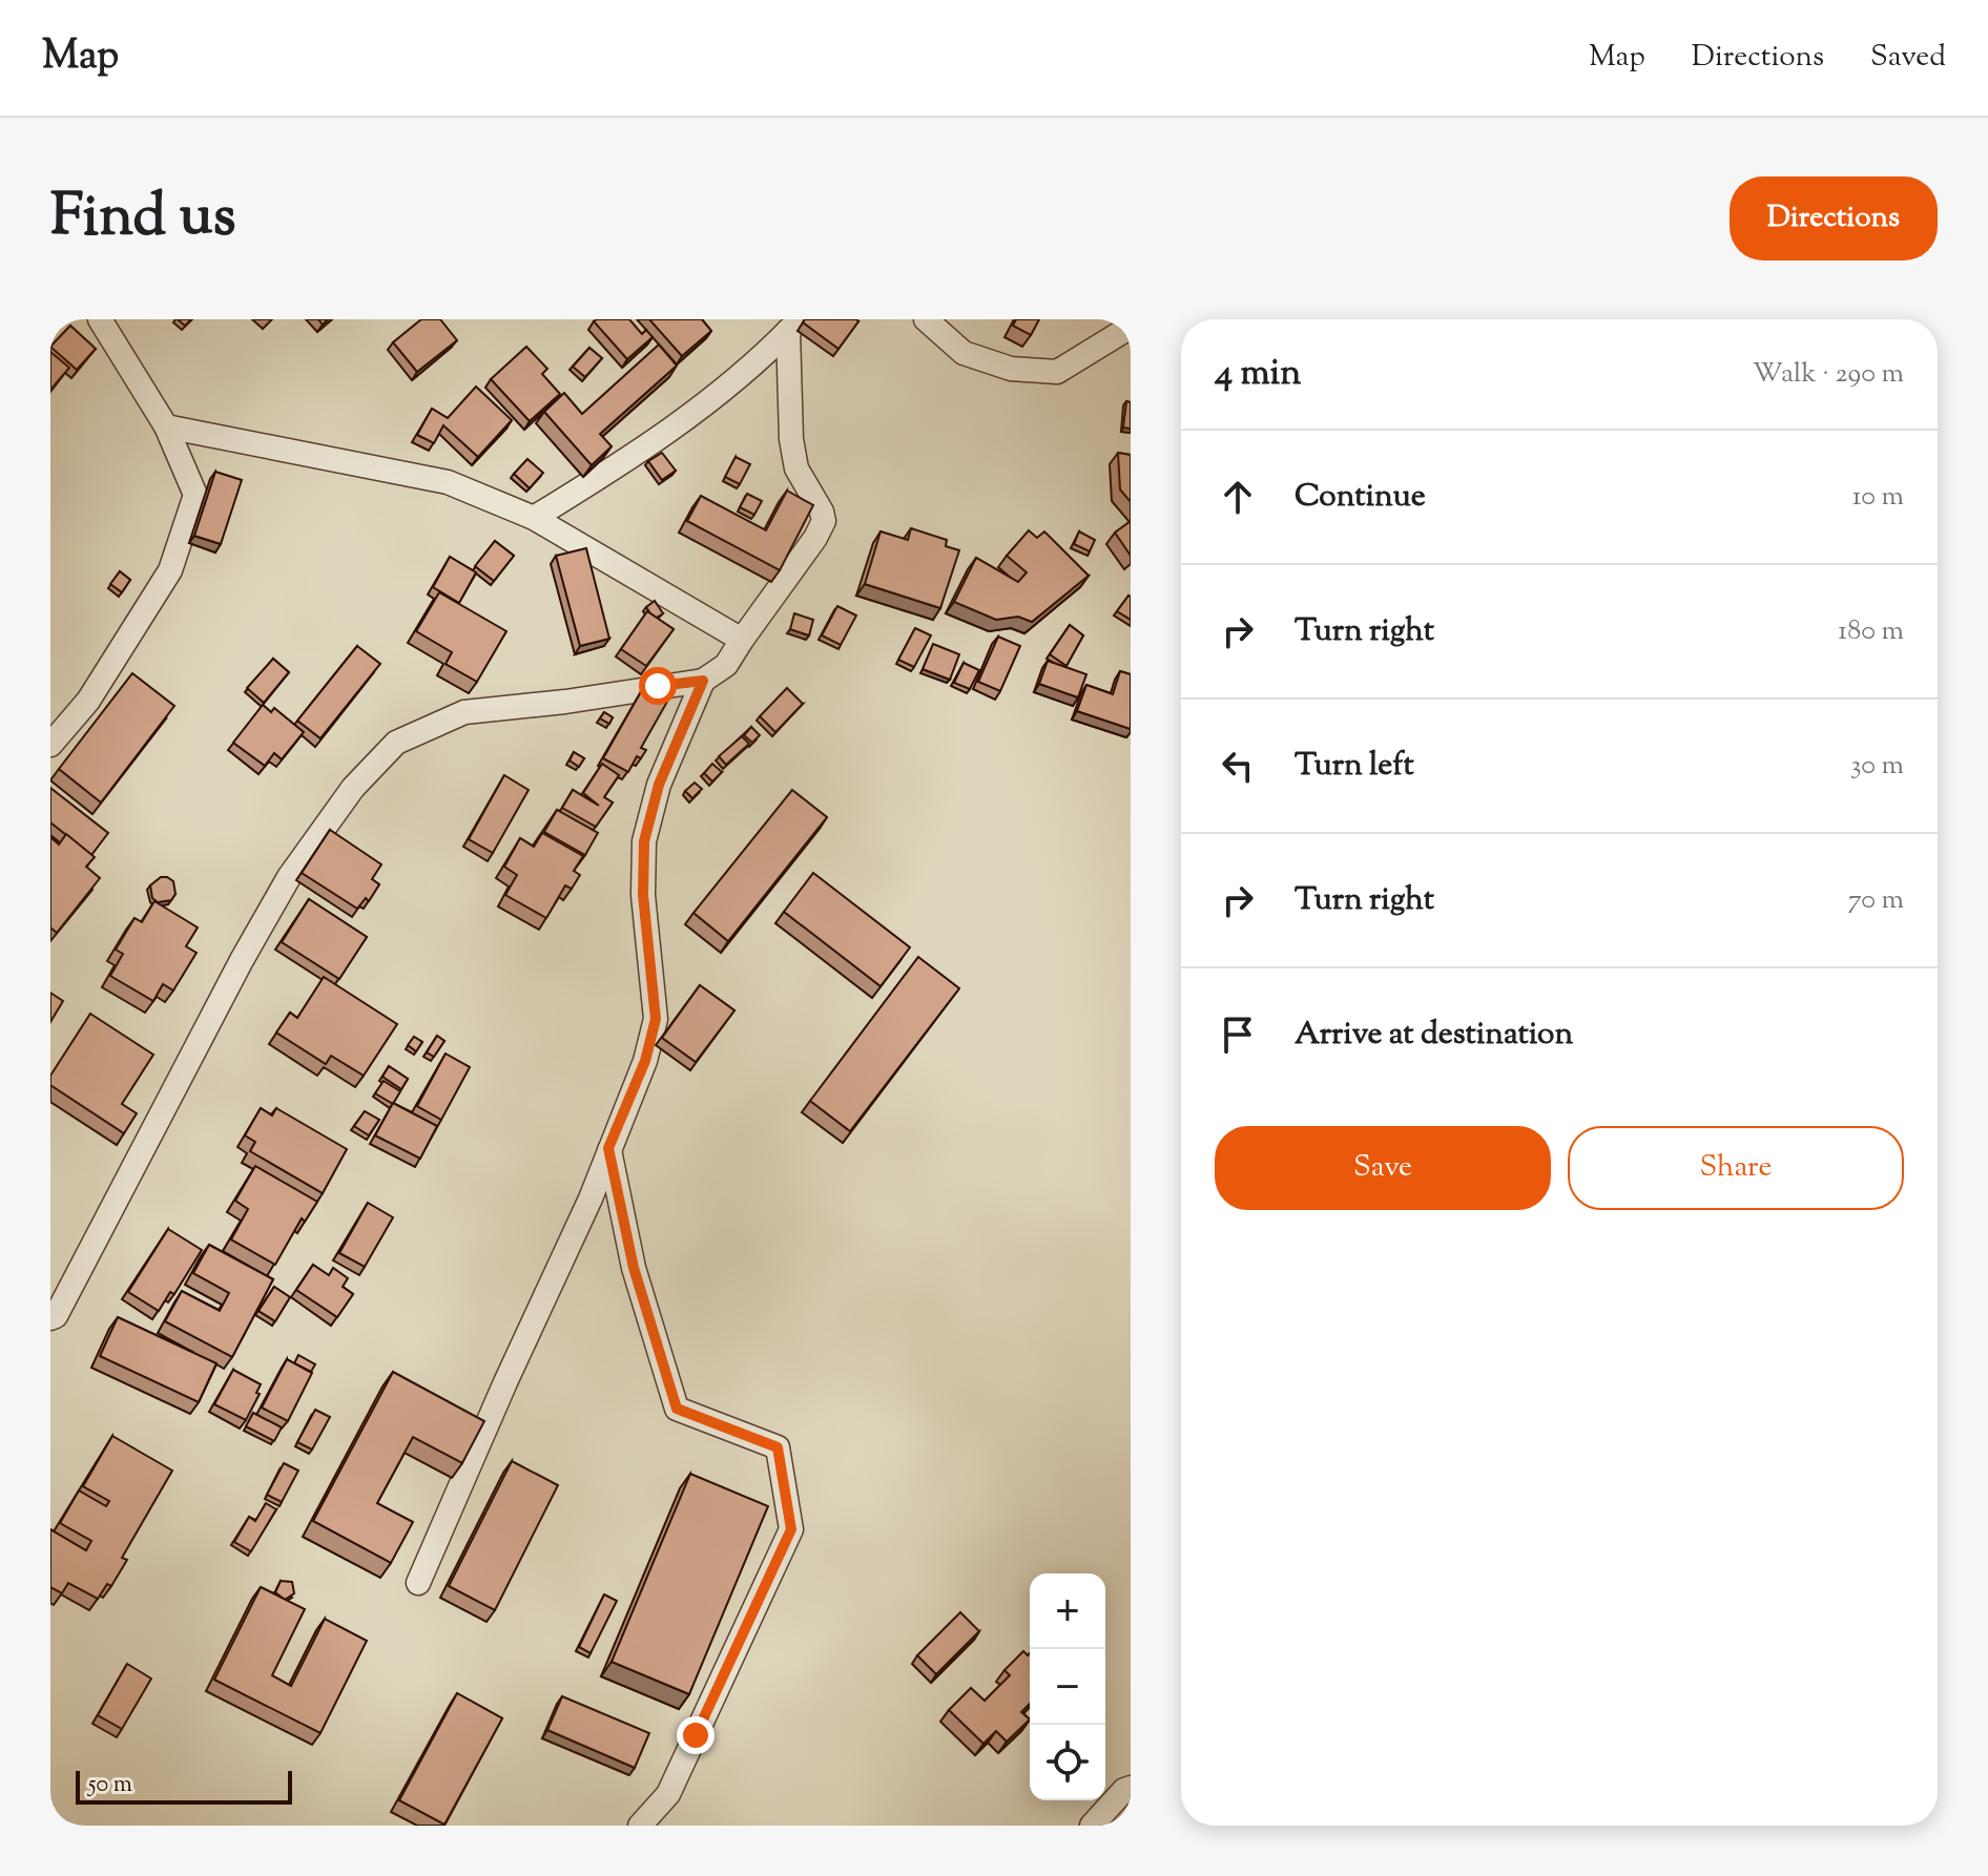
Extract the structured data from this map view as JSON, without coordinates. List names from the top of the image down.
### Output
{
  "scale_bar": "50 m",
  "page": {
    "header": "Map",
    "nav": ["Map", "Directions", "Saved"],
    "title": "Find us",
    "buttons": [
      "Directions",
      ["Save", "Share"]
    ],
    "heading": ["4 min", "Walk · 290 m"],
    "list": [
      ["Continue", "10 m"],
      ["Turn right", "180 m"],
      ["Turn left", "30 m"],
      ["Turn right", "70 m"],
      "Arrive at destination"
    ],
    "map_buttons": ["+", "−"],
    "scale": "50 m"
  }
}
